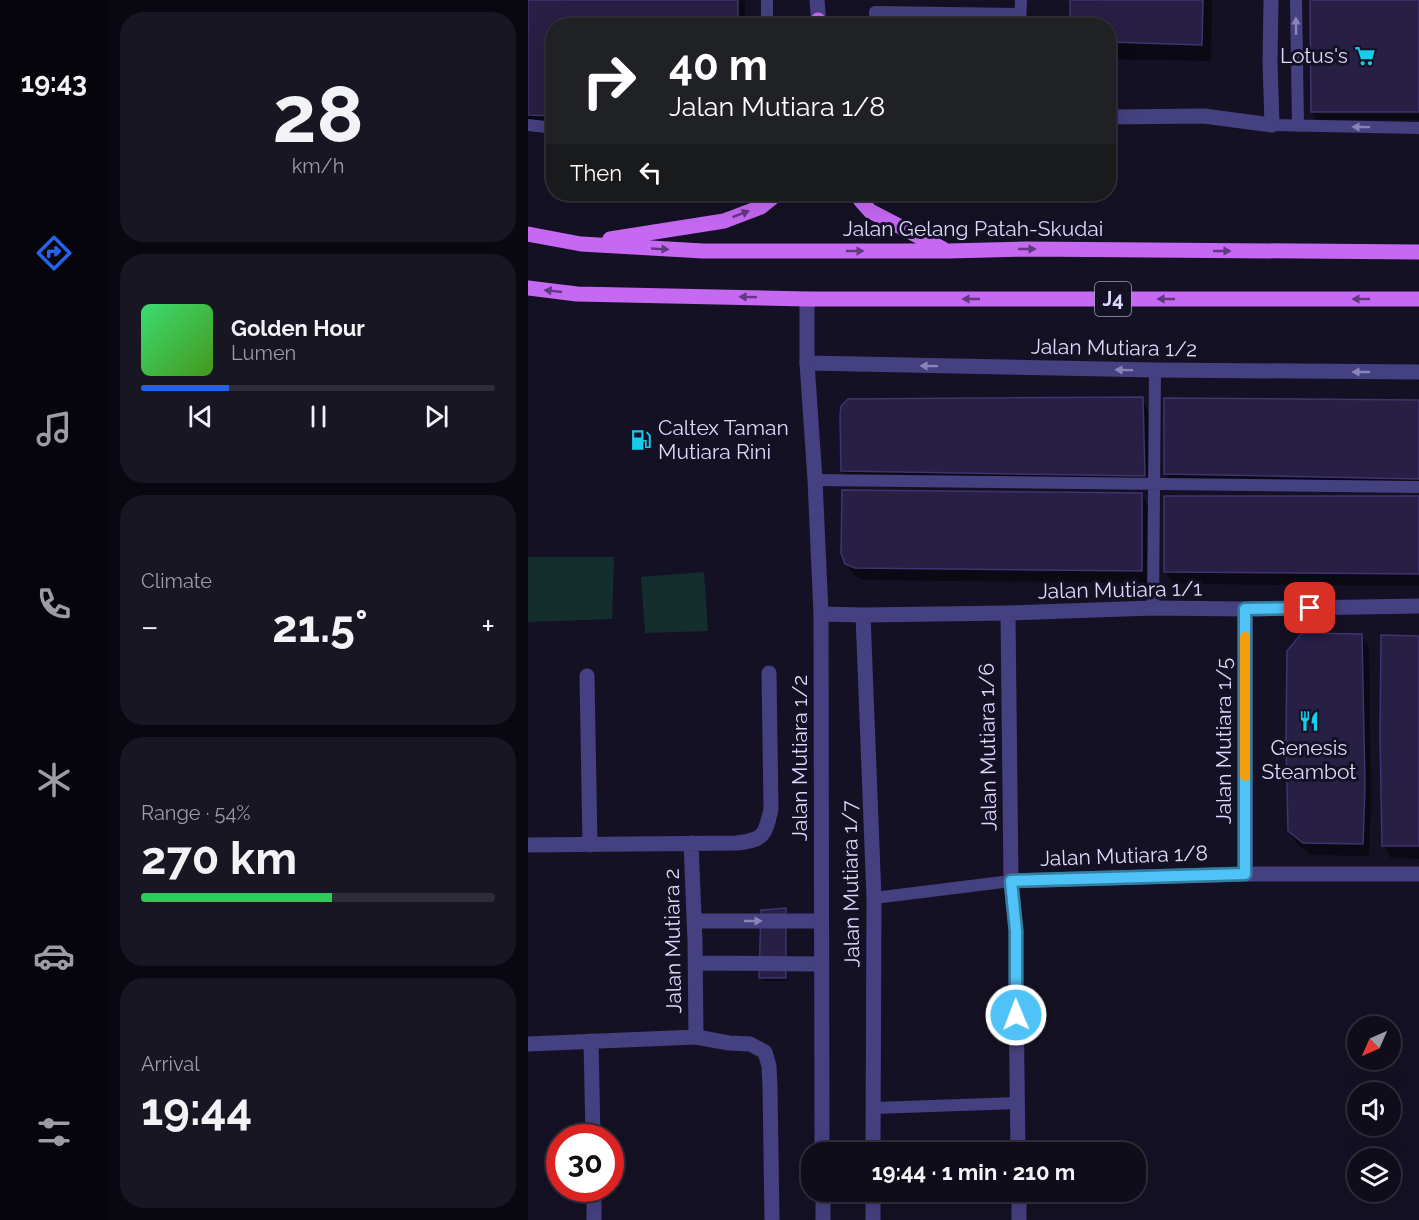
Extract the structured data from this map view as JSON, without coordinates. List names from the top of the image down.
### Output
{
  "streets": {
    "main road": ["Jalan Gelang Patah-Skudai", "J4"],
    "street": [
      "Jalan Mutiara 1/2",
      "Jalan Mutiara 1/1",
      "Jalan Mutiara 1/5",
      "Jalan Mutiara 1/6",
      "Jalan Mutiara 1/8",
      "Jalan Mutiara 1/7",
      "Jalan Mutiara 2"
    ]
  },
  "crossings": [
    ["J4", "Jalan Mutiara 1/2"],
    ["Jalan Mutiara 1/2", "Jalan Mutiara 1/1"],
    ["Jalan Mutiara 1/1", "Jalan Mutiara 1/5"],
    ["Jalan Mutiara 1/1", "Jalan Mutiara 1/6"],
    ["Jalan Mutiara 1/1", "Jalan Mutiara 1/7"],
    ["Jalan Mutiara 1/5", "Jalan Mutiara 1/8"],
    ["Jalan Mutiara 1/6", "Jalan Mutiara 1/8"]
  ],
  "one_way": ["Jalan Mutiara 1/2"],
  "places": {
    "supermarket": ["Lotus's"],
    "fuel station": ["Caltex Taman Mutiara Rini"],
    "restaurant": ["Genesis Steambot"]
  },
  "north": "bottom left",
  "page": {
    "tabs": "19:43",
    "tile": [
      ["28", "km/h"],
      "Climate",
      ["Range · 54%", "270 km"],
      ["Arrival", "19:44"]
    ],
    "turn": ["40 m", "Jalan Mutiara 1/8"],
    "then": "Then",
    "song": ["Golden Hour", "Lumen"],
    "heat": ["−", "21.5°", "+"],
    "limit": "30",
    "trip": "19:44 · 1 min · 210 m"
  }
}
